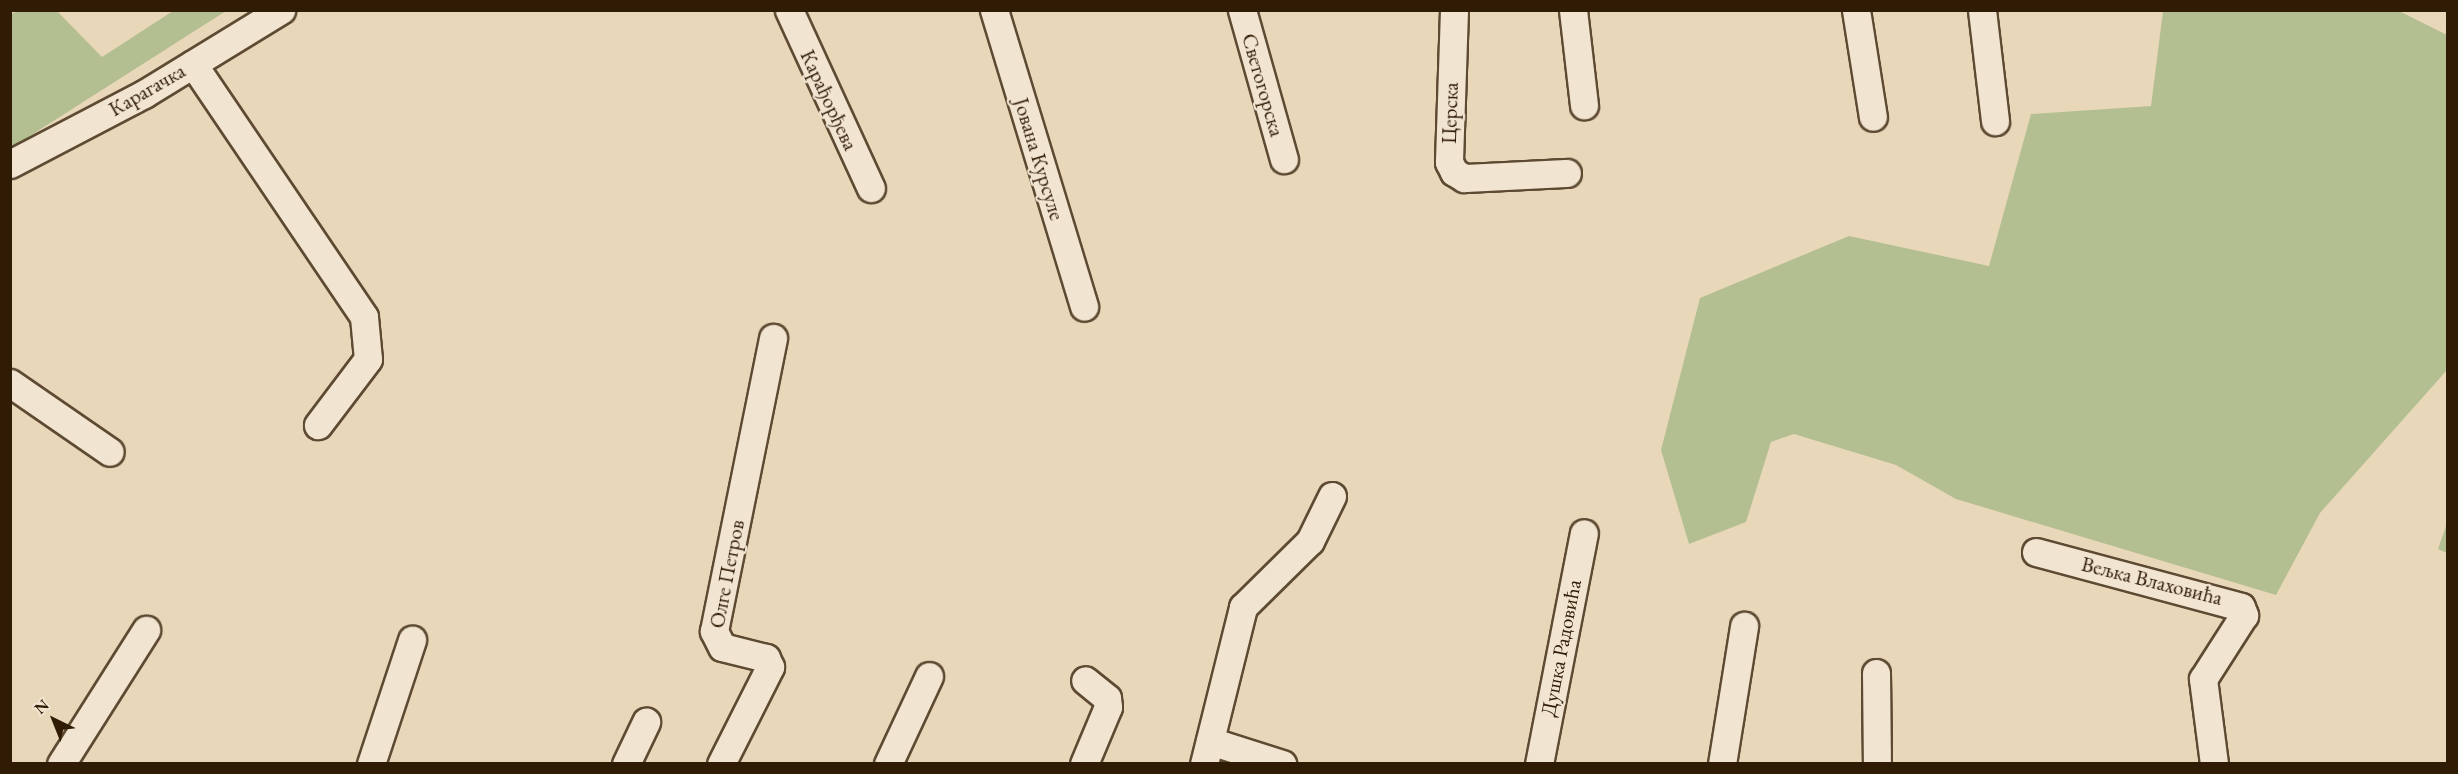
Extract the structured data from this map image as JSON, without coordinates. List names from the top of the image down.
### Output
{
  "streets": {
    "street": [
      "Светогорска",
      "Карагачка",
      "Карађорђева",
      "Церска",
      "Јована Курсуле",
      "Олге Петров",
      "Вељка Влаховића",
      "Душка Радовића"
    ]
  },
  "north": "top left"
}
